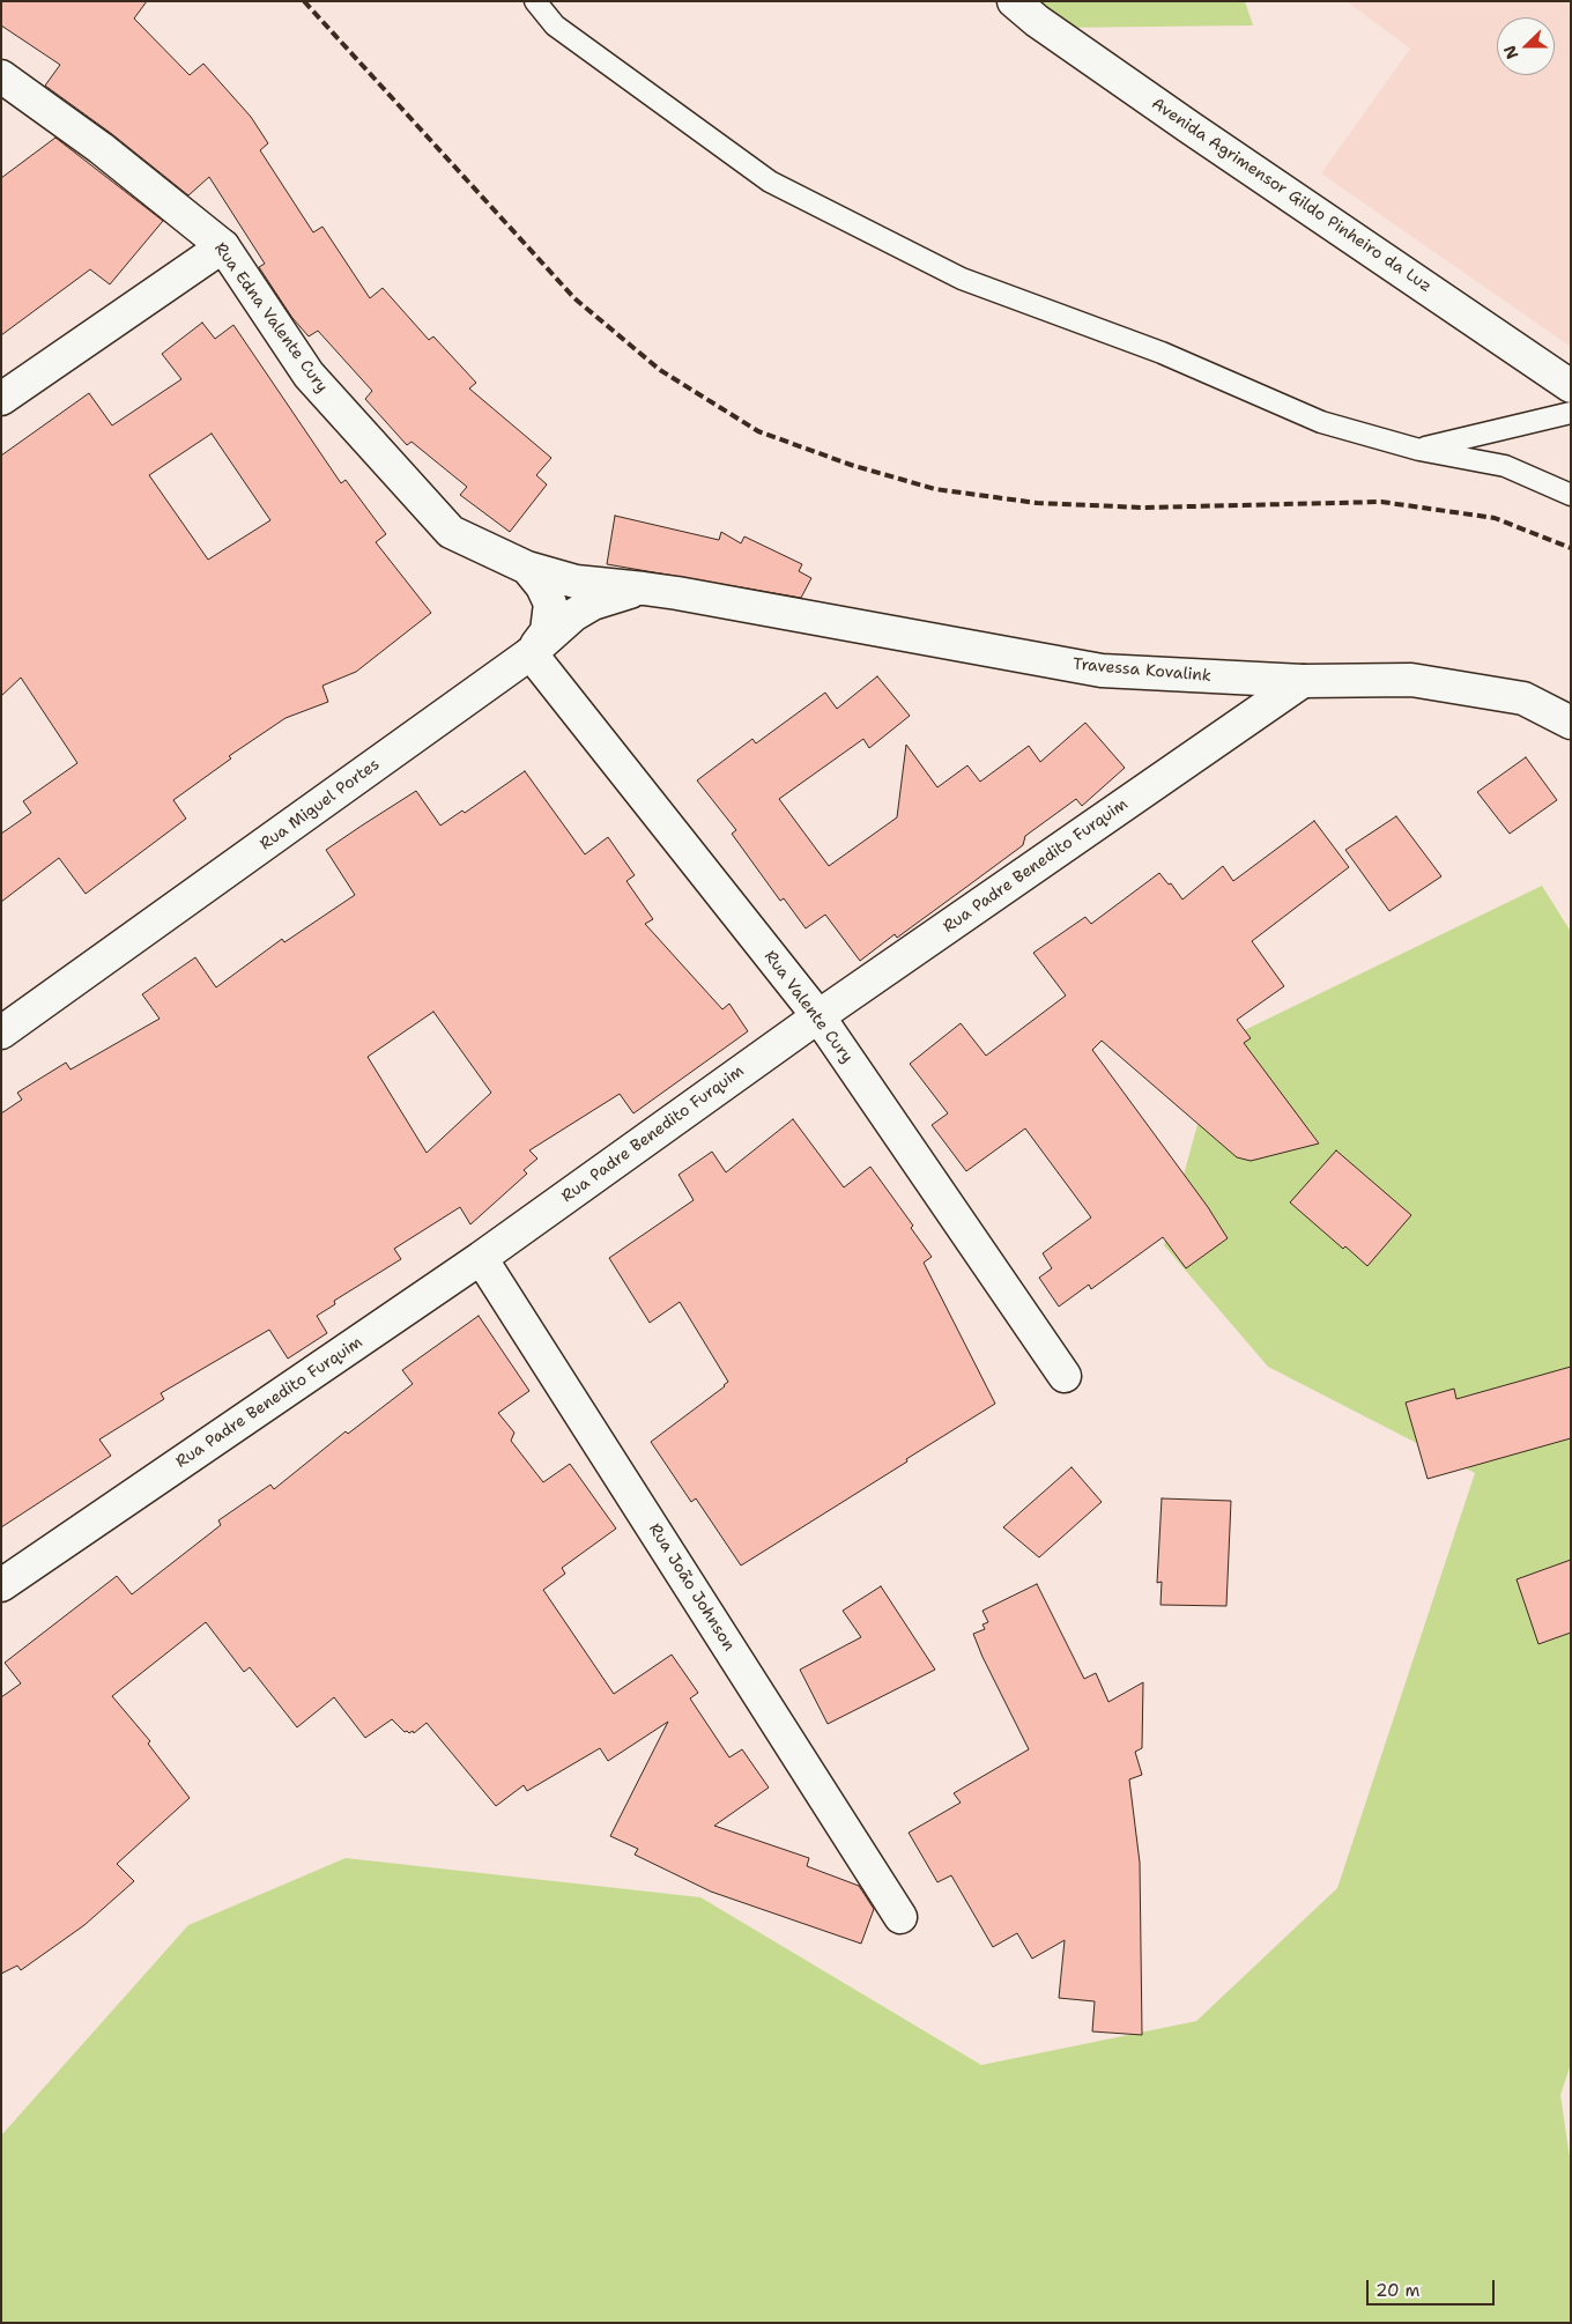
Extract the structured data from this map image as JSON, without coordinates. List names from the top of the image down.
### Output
{
  "streets": {
    "street": [
      "Avenida Agrimensor Gildo Pinheiro da Luz",
      "Rua Edna Valente Cury",
      "Travessa Kovalink",
      "Rua Miguel Portes",
      "Rua Padre Benedito Furquim",
      "Rua Valente Cury",
      "Rua João Johnson"
    ]
  },
  "crossings": [
    ["Rua Edna Valente Cury", "Travessa Kovalink"],
    ["Rua Edna Valente Cury", "Rua Miguel Portes"],
    ["Rua Edna Valente Cury", "Rua Valente Cury"],
    ["Travessa Kovalink", "Rua Padre Benedito Furquim"],
    ["Rua Miguel Portes", "Rua Valente Cury"],
    ["Rua Padre Benedito Furquim", "Rua Valente Cury"],
    ["Rua Padre Benedito Furquim", "Rua João Johnson"]
  ],
  "scale_bar": "20 m",
  "north": "left"
}
